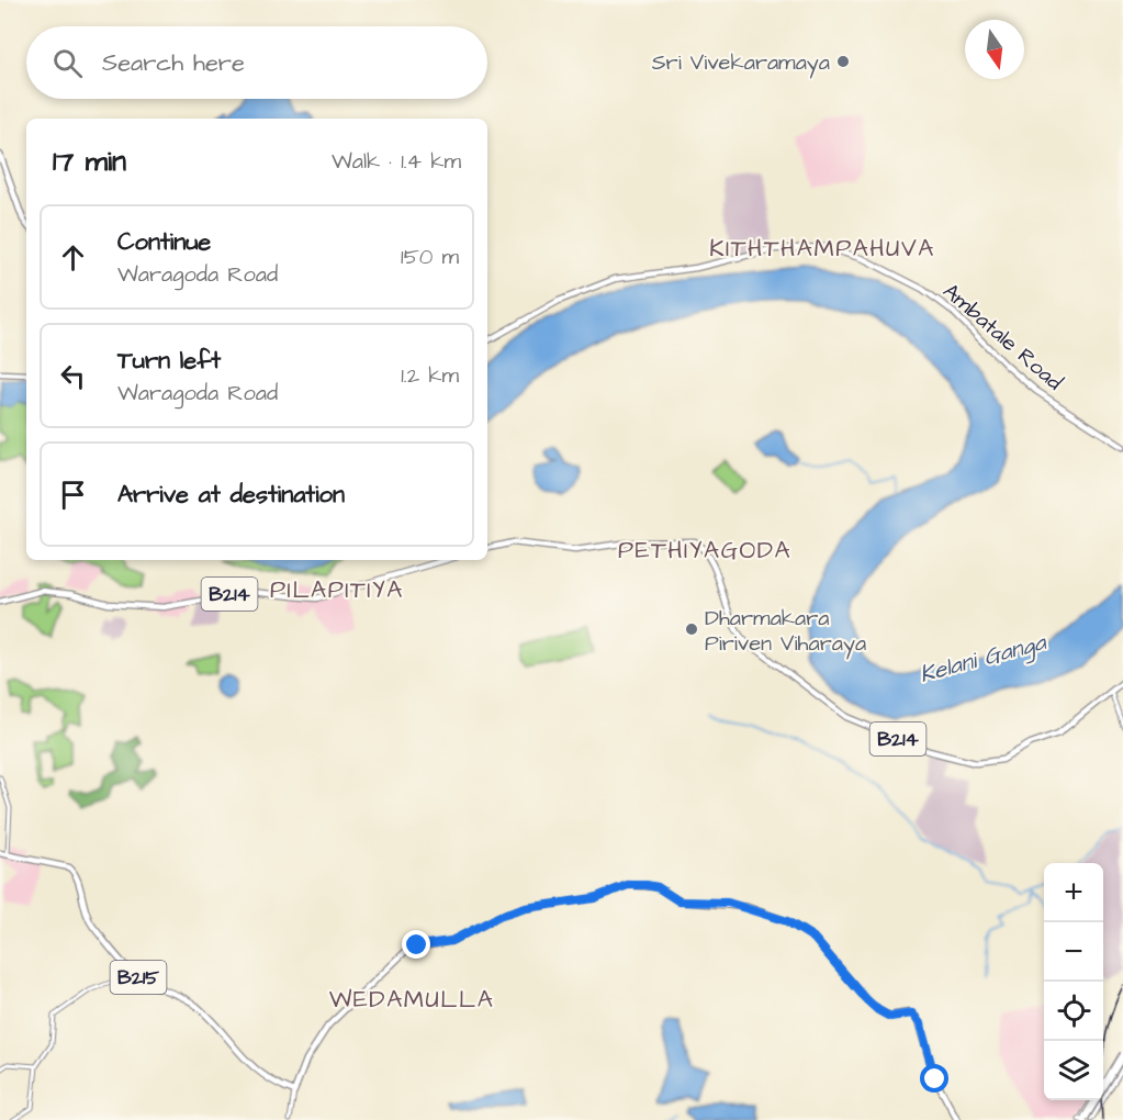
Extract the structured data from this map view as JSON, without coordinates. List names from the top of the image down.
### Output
{
  "streets": {
    "main road": ["Ambatale Road", "B214", "B215"]
  },
  "districts": [
    "KITHTHAMPAHUVA",
    "PETHIYAGODA",
    "PILAPITIYA",
    "WEDAMULLA"
  ],
  "water": ["Kelani Ganga"],
  "places": ["Sri Vivekaramaya", "Dharmakara Piriven Viharaya"],
  "north": "bottom",
  "page": {
    "search": "Search here",
    "heading": ["17 min", "Walk · 1.4 km"],
    "list": [
      ["Continue", "Waragoda Road", "150 m"],
      ["Turn left", "Waragoda Road", "1.2 km"],
      "Arrive at destination"
    ],
    "map_buttons": ["+", "−"]
  }
}
